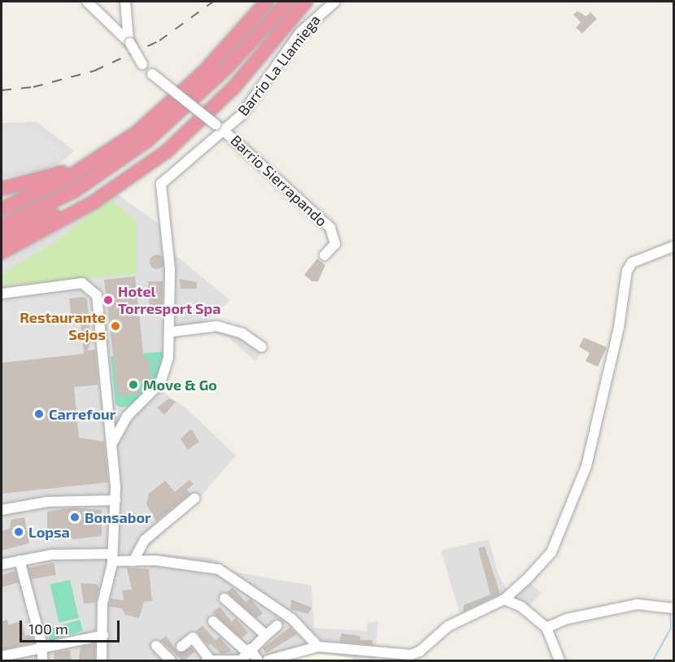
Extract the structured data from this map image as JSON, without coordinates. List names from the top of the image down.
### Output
{
  "streets": {
    "street": ["Barrio La Llamiega", "Barrio Sierrapando"]
  },
  "crossings": [
    ["Barrio La Llamiega", "Barrio Sierrapando"]
  ],
  "places": [
    "Hotel Torresport Spa",
    "Restaurante Sejos",
    "Move & Go",
    "Carrefour",
    "Bonsabor",
    "Lopsa"
  ],
  "scale_bar": "100 m"
}
